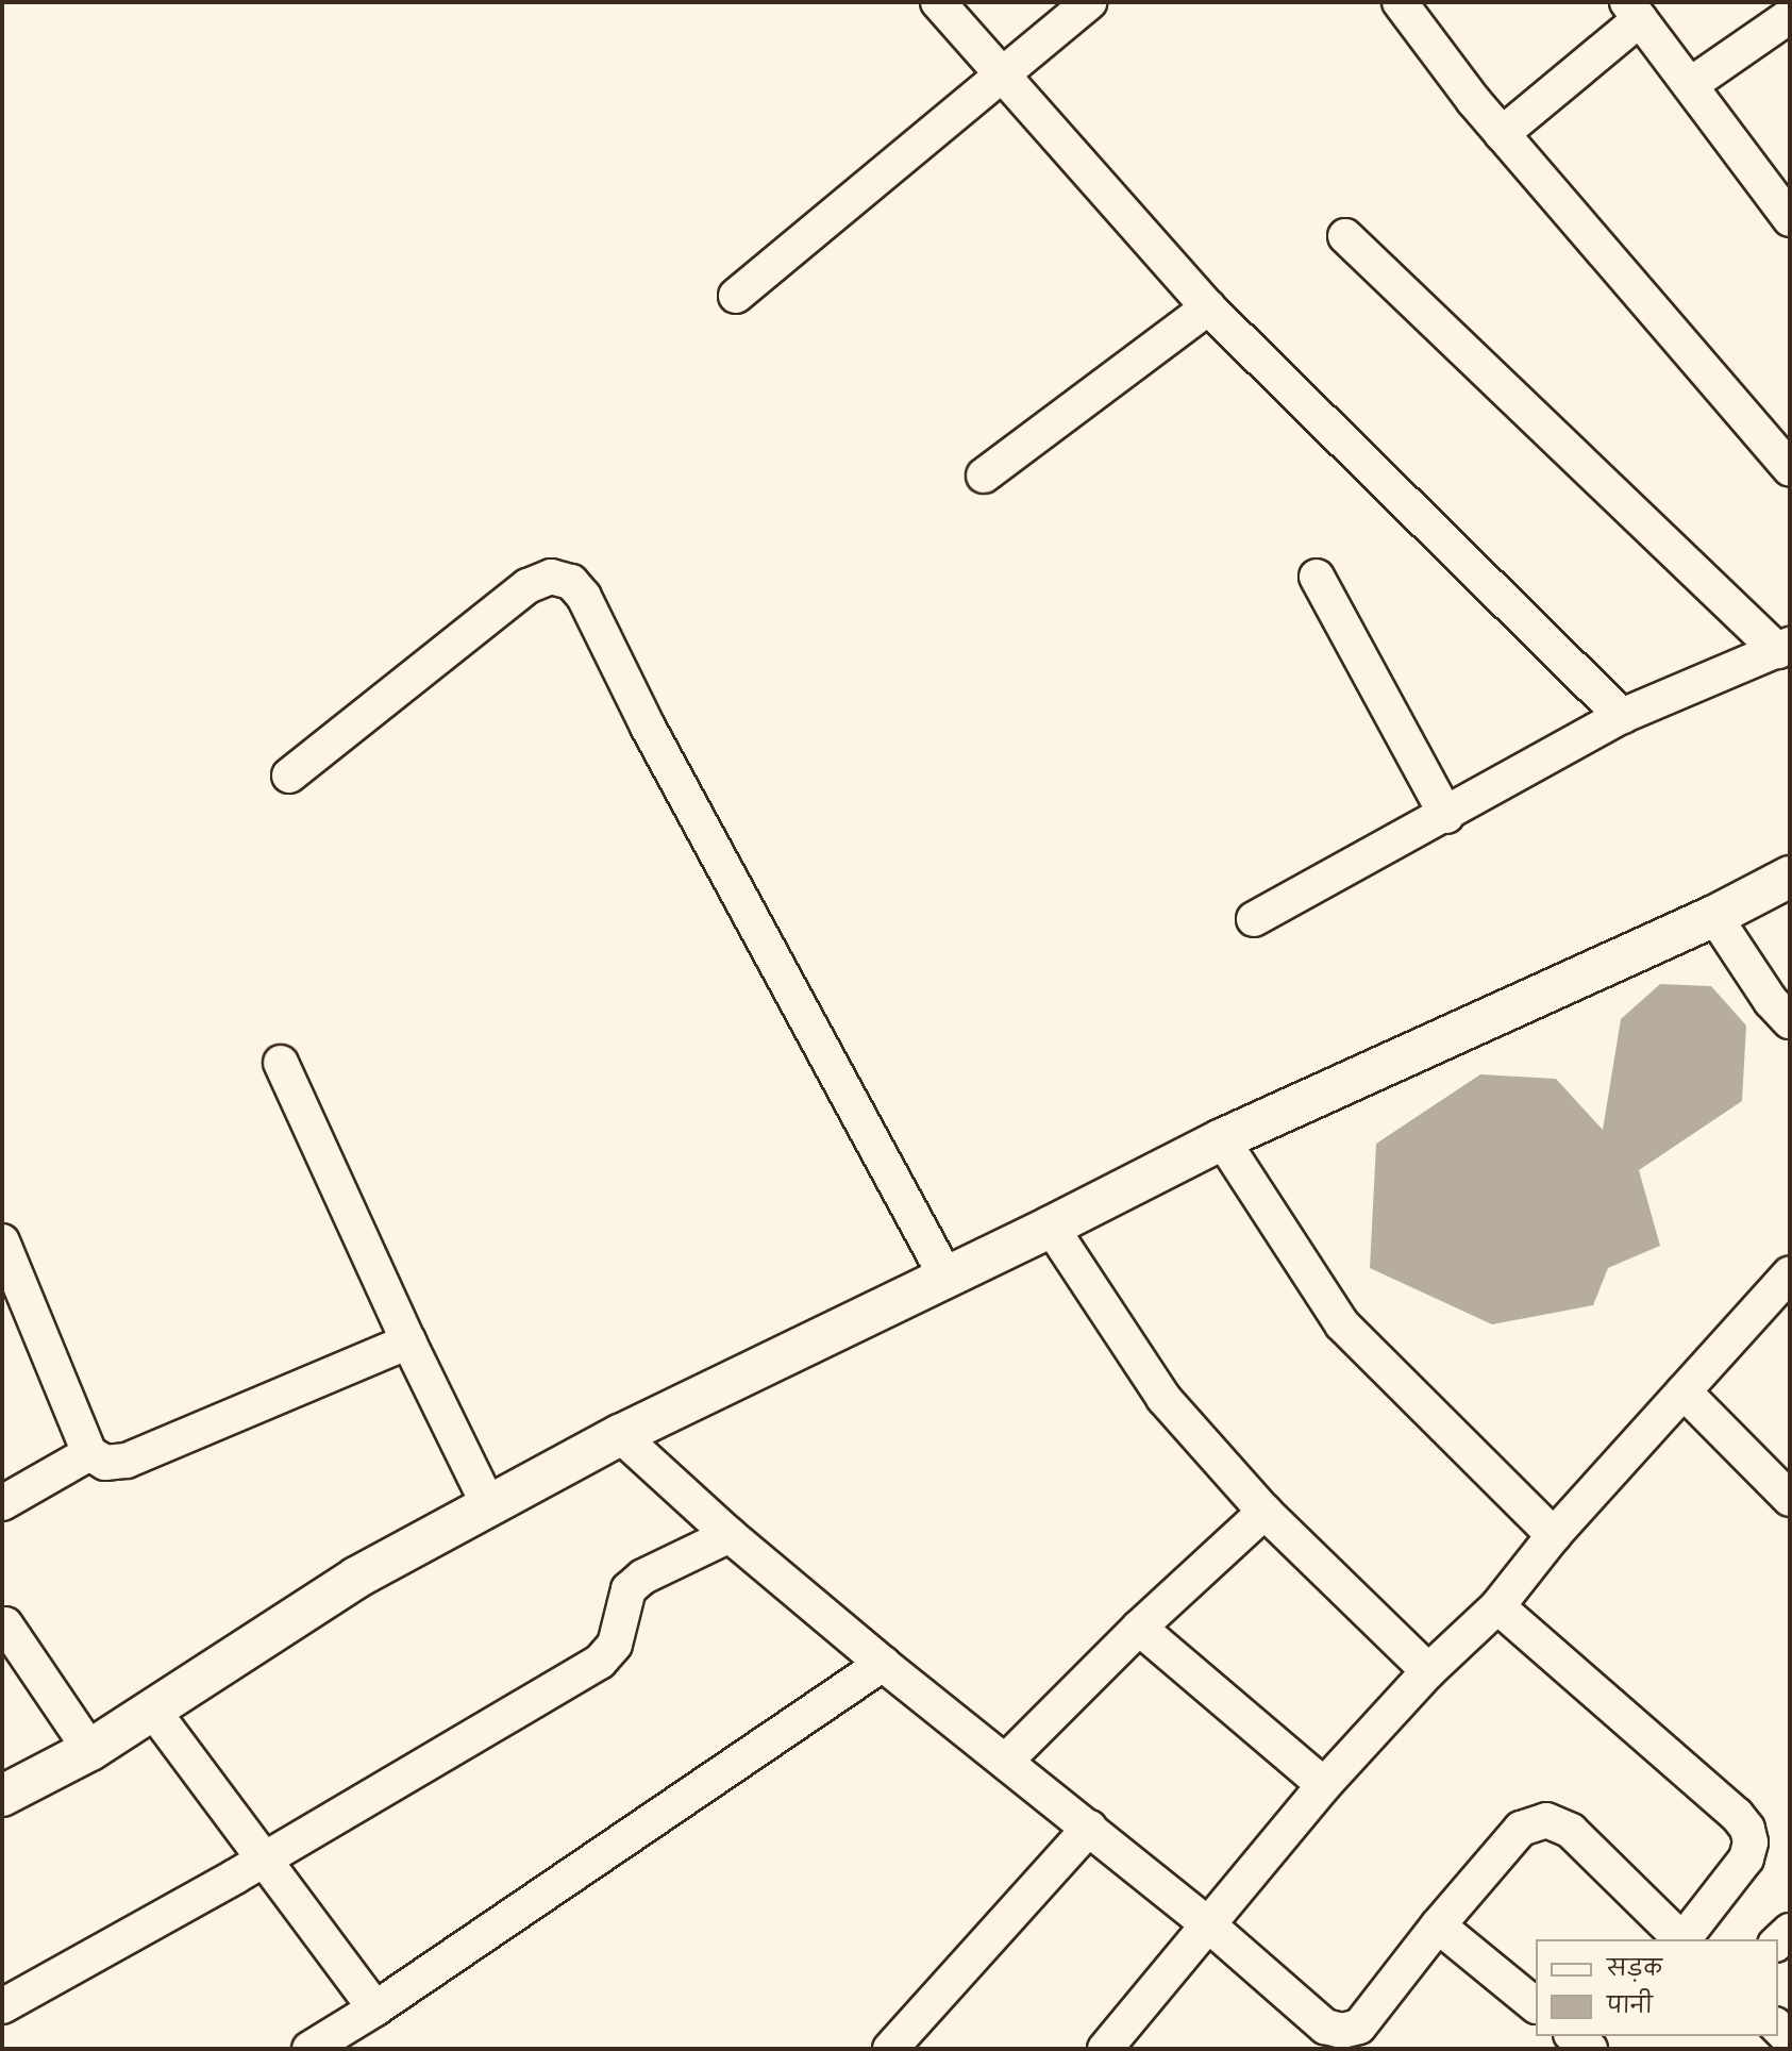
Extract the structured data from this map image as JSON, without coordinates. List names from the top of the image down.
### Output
{
  "legend": ["सड़क", "पानी"]
}
